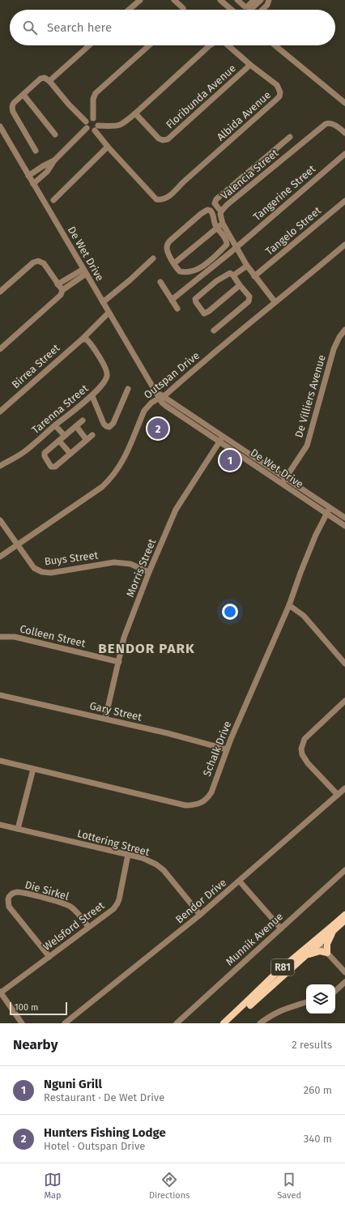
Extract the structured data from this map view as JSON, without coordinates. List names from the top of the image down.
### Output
{
  "streets": {
    "main road": ["R81"],
    "street": [
      "Floribunda Avenue",
      "Albida Avenue",
      "Valencia Street",
      "Tangerine Street",
      "Tangelo Street",
      "De Wet Drive",
      "Birrea Street",
      "Outspan Drive",
      "De Villiers Avenue",
      "Tarenna Street",
      "Buys Street",
      "Morris Street",
      "Colleen Street",
      "Gary Street",
      "Schalk Drive",
      "Lottering Street",
      "Die Sirkel",
      "Bendor Drive",
      "Welsford Street",
      "Munnik Avenue"
    ]
  },
  "crossings": [
    ["Floribunda Avenue", "Albida Avenue"],
    ["Valencia Street", "Tangerine Street"],
    ["Valencia Street", "Tangelo Street"],
    ["Valencia Street", "Outspan Drive"],
    ["De Wet Drive", "Birrea Street"],
    ["De Wet Drive", "Outspan Drive"],
    ["De Wet Drive", "De Villiers Avenue"],
    ["De Wet Drive", "Morris Street"],
    ["De Wet Drive", "Schalk Drive"],
    ["Birrea Street", "Tarenna Street"],
    ["Outspan Drive", "Buys Street"],
    ["Buys Street", "Morris Street"],
    ["Morris Street", "Colleen Street"],
    ["Morris Street", "Gary Street"],
    ["Gary Street", "Schalk Drive"],
    ["Lottering Street", "Bendor Drive"],
    ["Lottering Street", "Welsford Street"],
    ["Die Sirkel", "Welsford Street"]
  ],
  "districts": ["BENDOR PARK"],
  "scale_bar": "100 m",
  "page": {
    "search": "Search here",
    "pins": ["2", "1"],
    "scale": "100 m",
    "heading": ["Nearby", "2 results"],
    "list": [
      {
        "mark": "1",
        "name": "Nguni Grill",
        "note": "Restaurant · De Wet Drive",
        "value": "260 m"
      },
      {
        "mark": "2",
        "name": "Hunters Fishing Lodge",
        "note": "Hotel · Outspan Drive",
        "value": "340 m"
      }
    ],
    "nav": ["Map", "Directions", "Saved"]
  }
}
